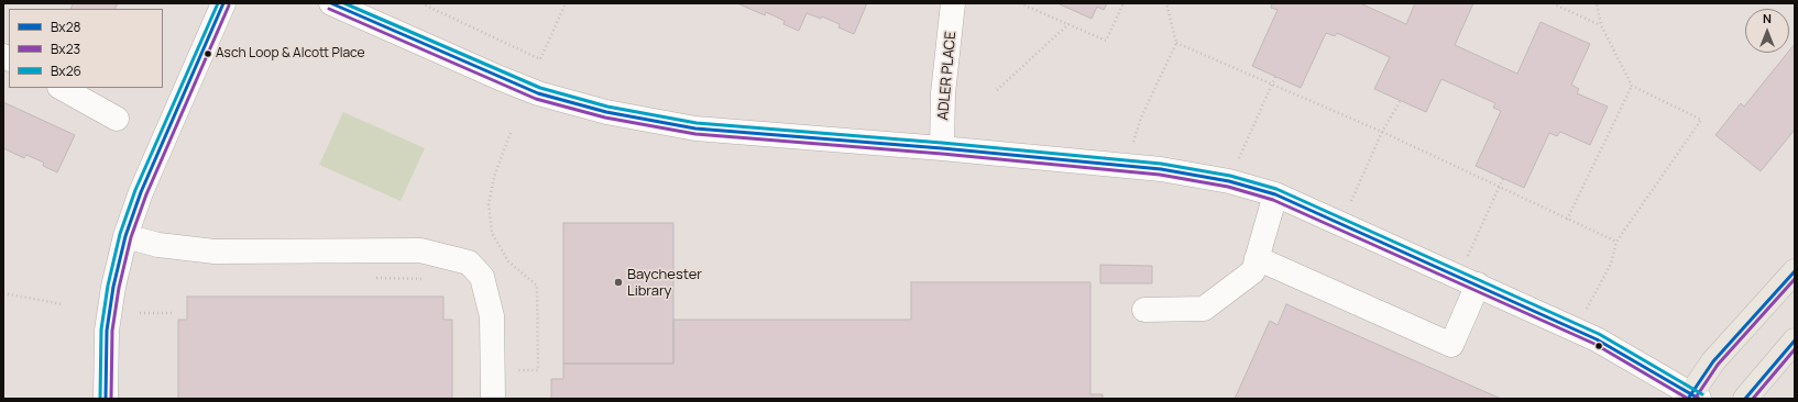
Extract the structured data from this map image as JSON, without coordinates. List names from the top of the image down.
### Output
{
  "streets": {
    "street": ["ADLER PLACE"]
  },
  "places": ["Asch Loop & Alcott Place", "Baychester Library"],
  "lines": ["transit line Bx28", "transit line Bx26", "transit line Bx23"],
  "legend": ["Bx28", "Bx23", "Bx26"],
  "north": "top"
}
